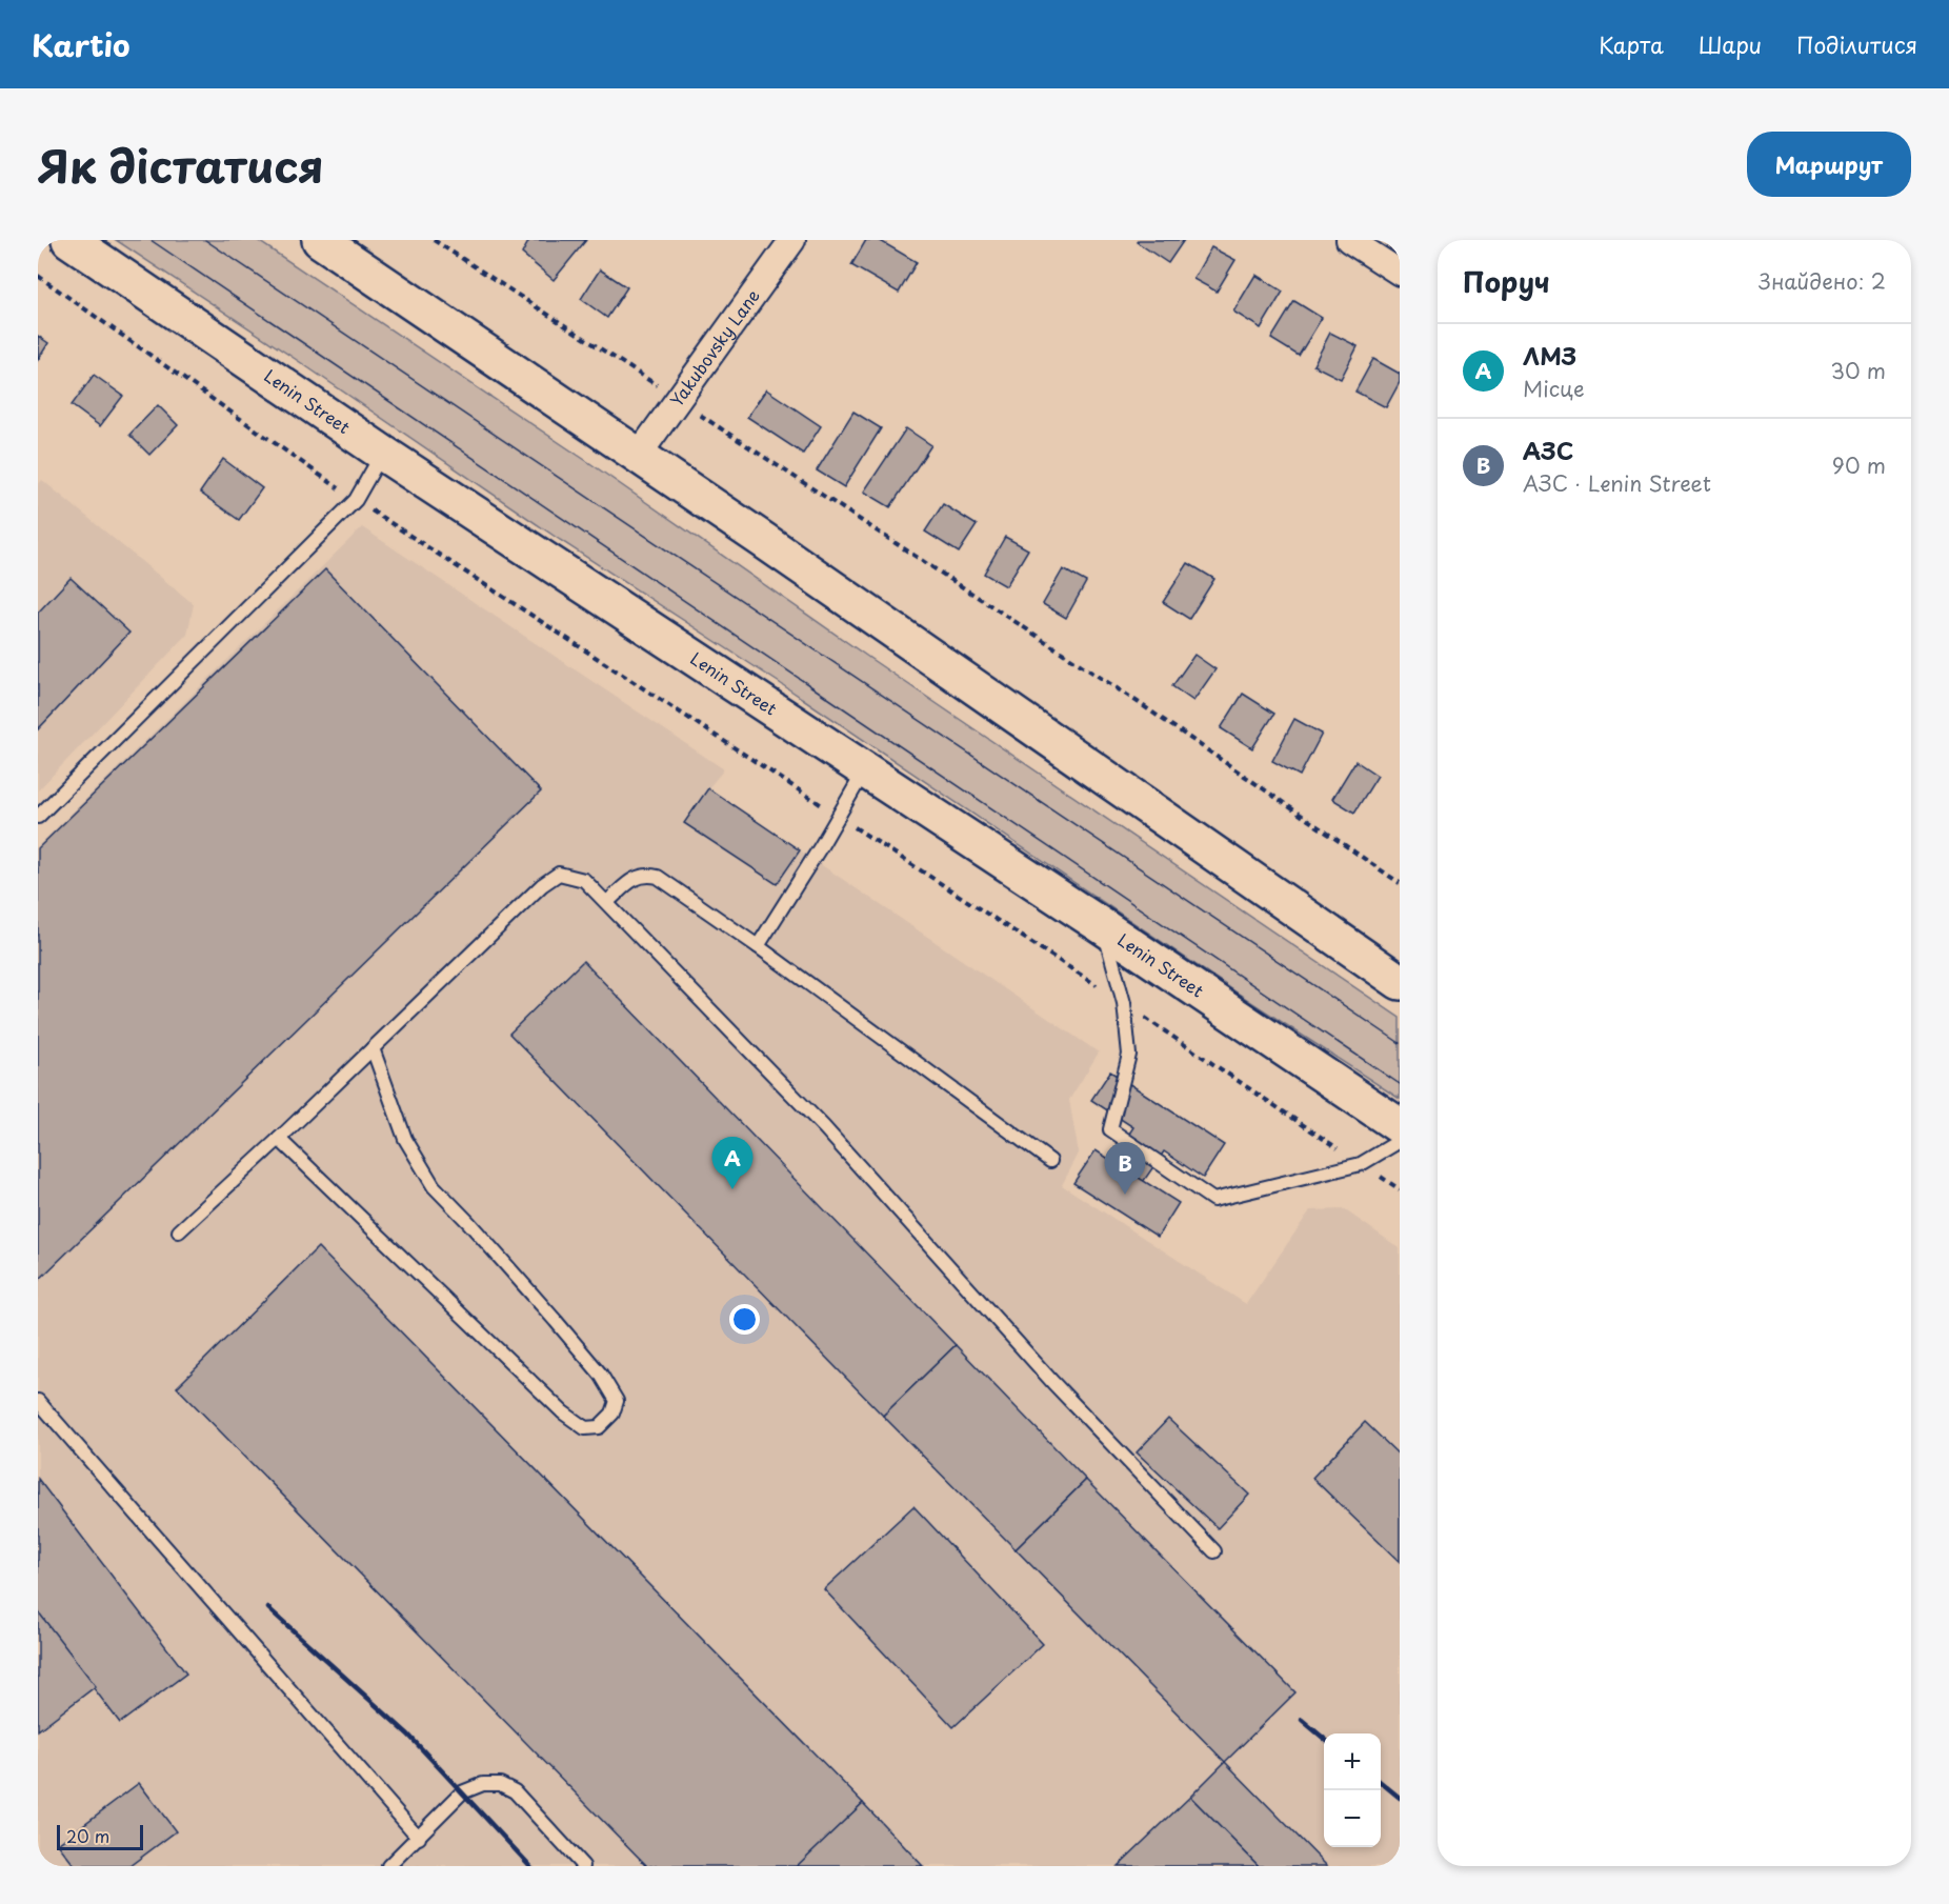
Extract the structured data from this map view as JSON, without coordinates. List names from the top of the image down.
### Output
{
  "streets": {
    "main road": ["Lenin Street"],
    "street": ["Yakubovsky Lane"]
  },
  "scale_bar": "20 m",
  "page": {
    "header": "Kartio",
    "nav": ["Карта", "Шари", "Поділитися"],
    "title": "Як дістатися",
    "buttons": "Маршрут",
    "heading": ["Поруч", "Знайдено: 2"],
    "list": [
      {
        "mark": "A",
        "name": "ЛМЗ",
        "note": "Місце",
        "value": "30 m"
      },
      {
        "mark": "B",
        "name": "АЗС",
        "note": "АЗС · Lenin Street",
        "value": "90 m"
      }
    ],
    "pins": ["A", "B"],
    "map_buttons": ["+", "−"],
    "scale": "20 m"
  }
}
